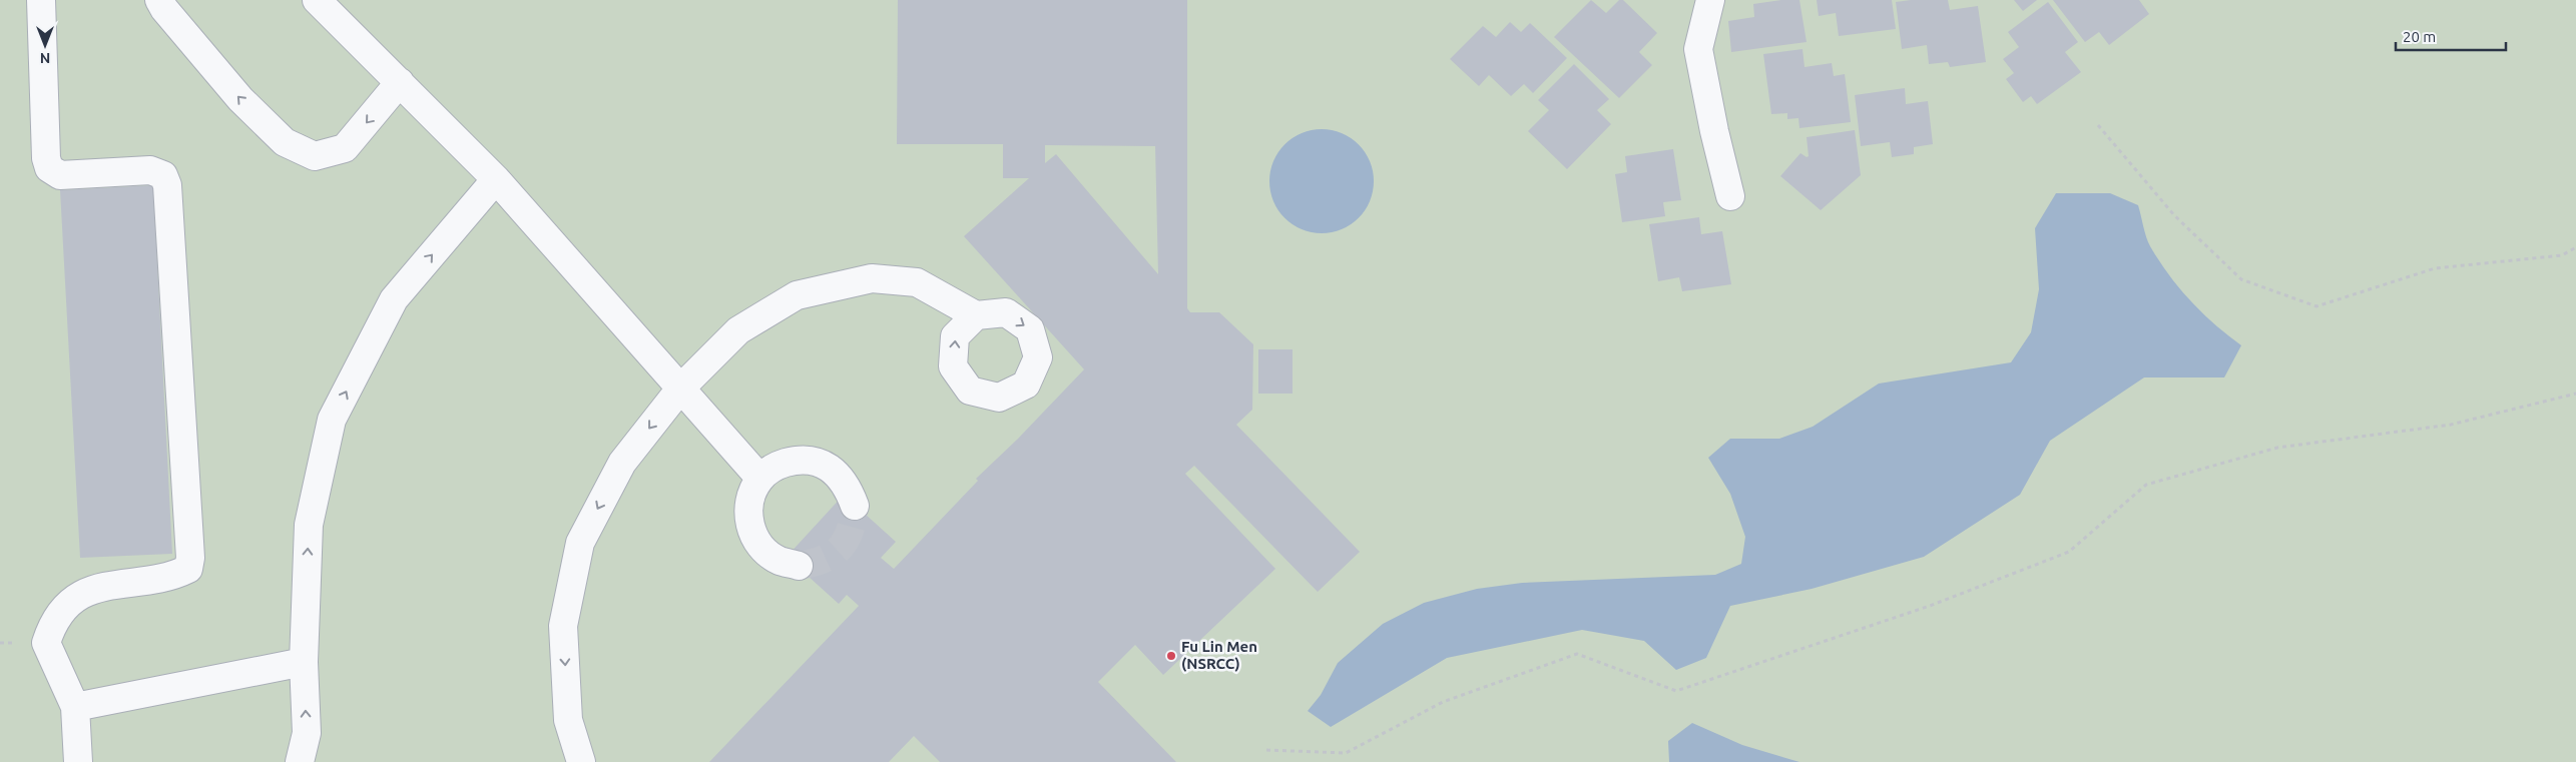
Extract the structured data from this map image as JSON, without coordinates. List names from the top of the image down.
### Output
{
  "places": ["Fu Lin Men (NSRCC)"],
  "scale_bar": "20 m",
  "north": "bottom"
}
